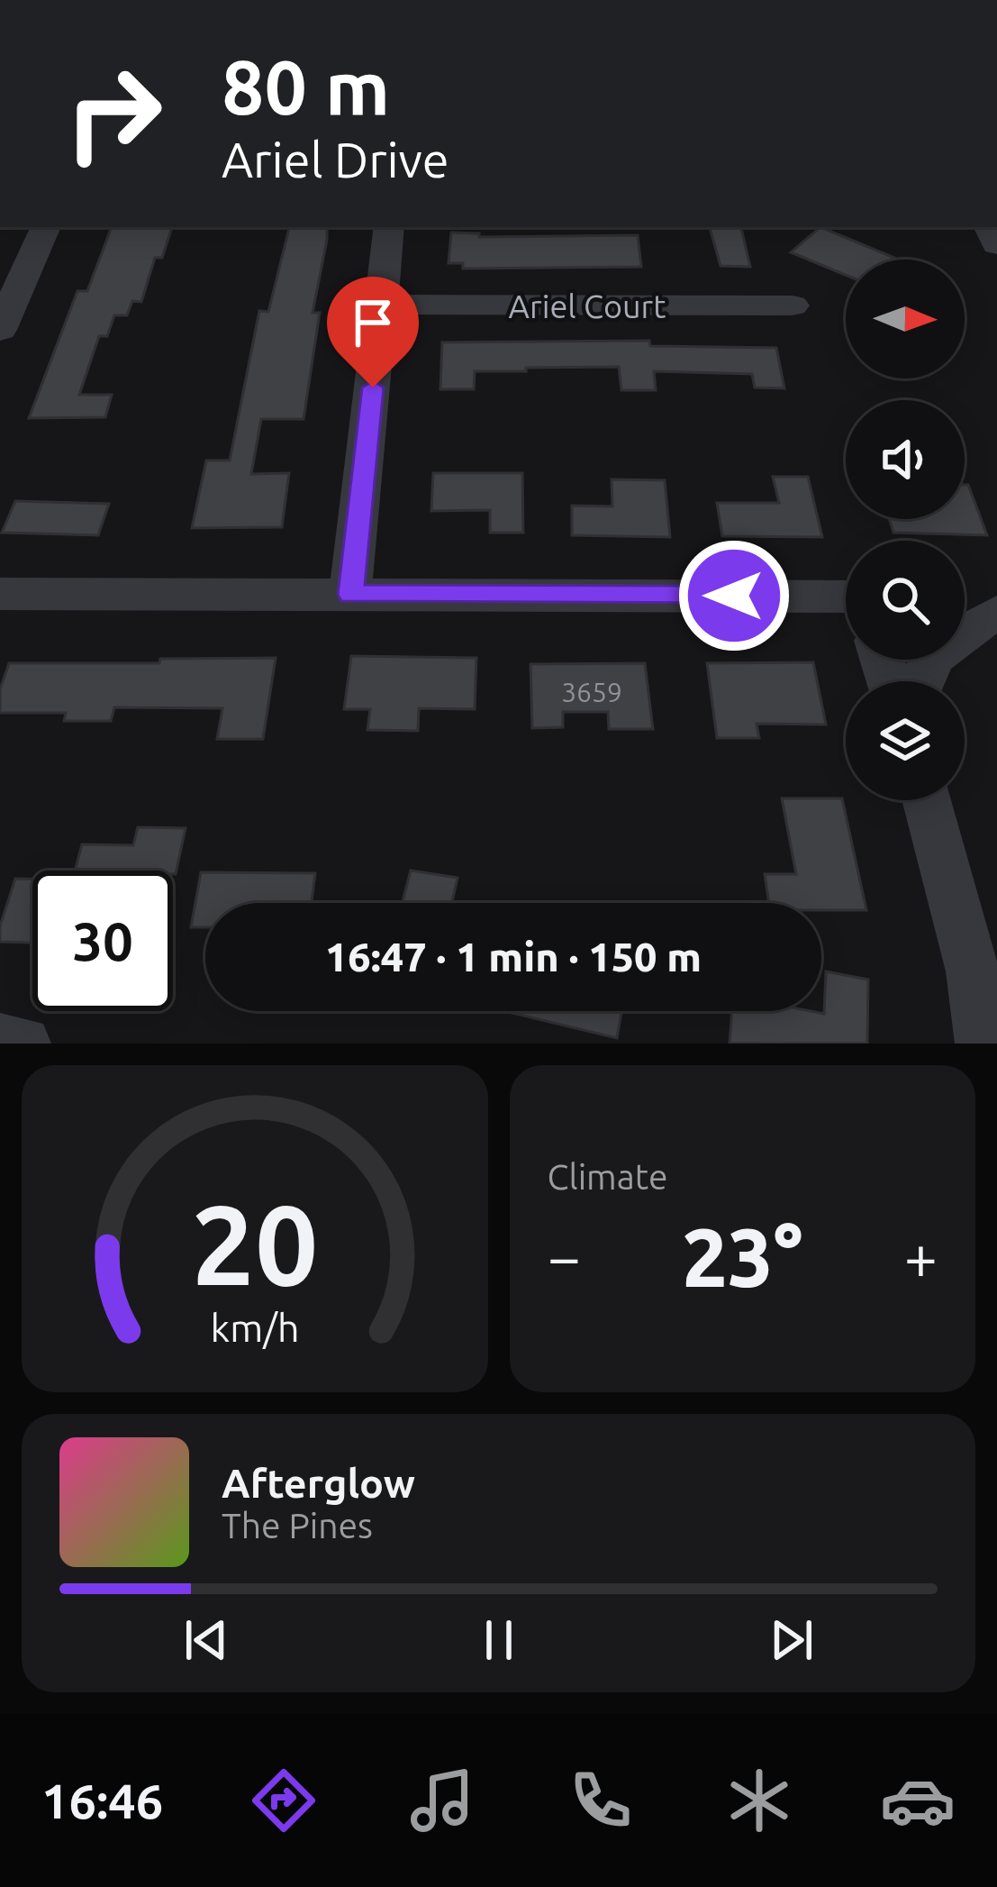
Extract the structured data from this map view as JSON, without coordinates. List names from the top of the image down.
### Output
{
  "streets": {
    "street": ["Ariel Court"]
  },
  "house_numbers": ["3659"],
  "north": "right",
  "page": {
    "turn": ["80 m", "Ariel Drive"],
    "limit": "30",
    "trip": "16:47 · 1 min · 150 m",
    "tile": "Climate",
    "heat": ["−", "23°", "+"],
    "song": ["Afterglow", "The Pines"],
    "tabs": "16:46",
    "gauge": ["20", "km/h"]
  }
}
